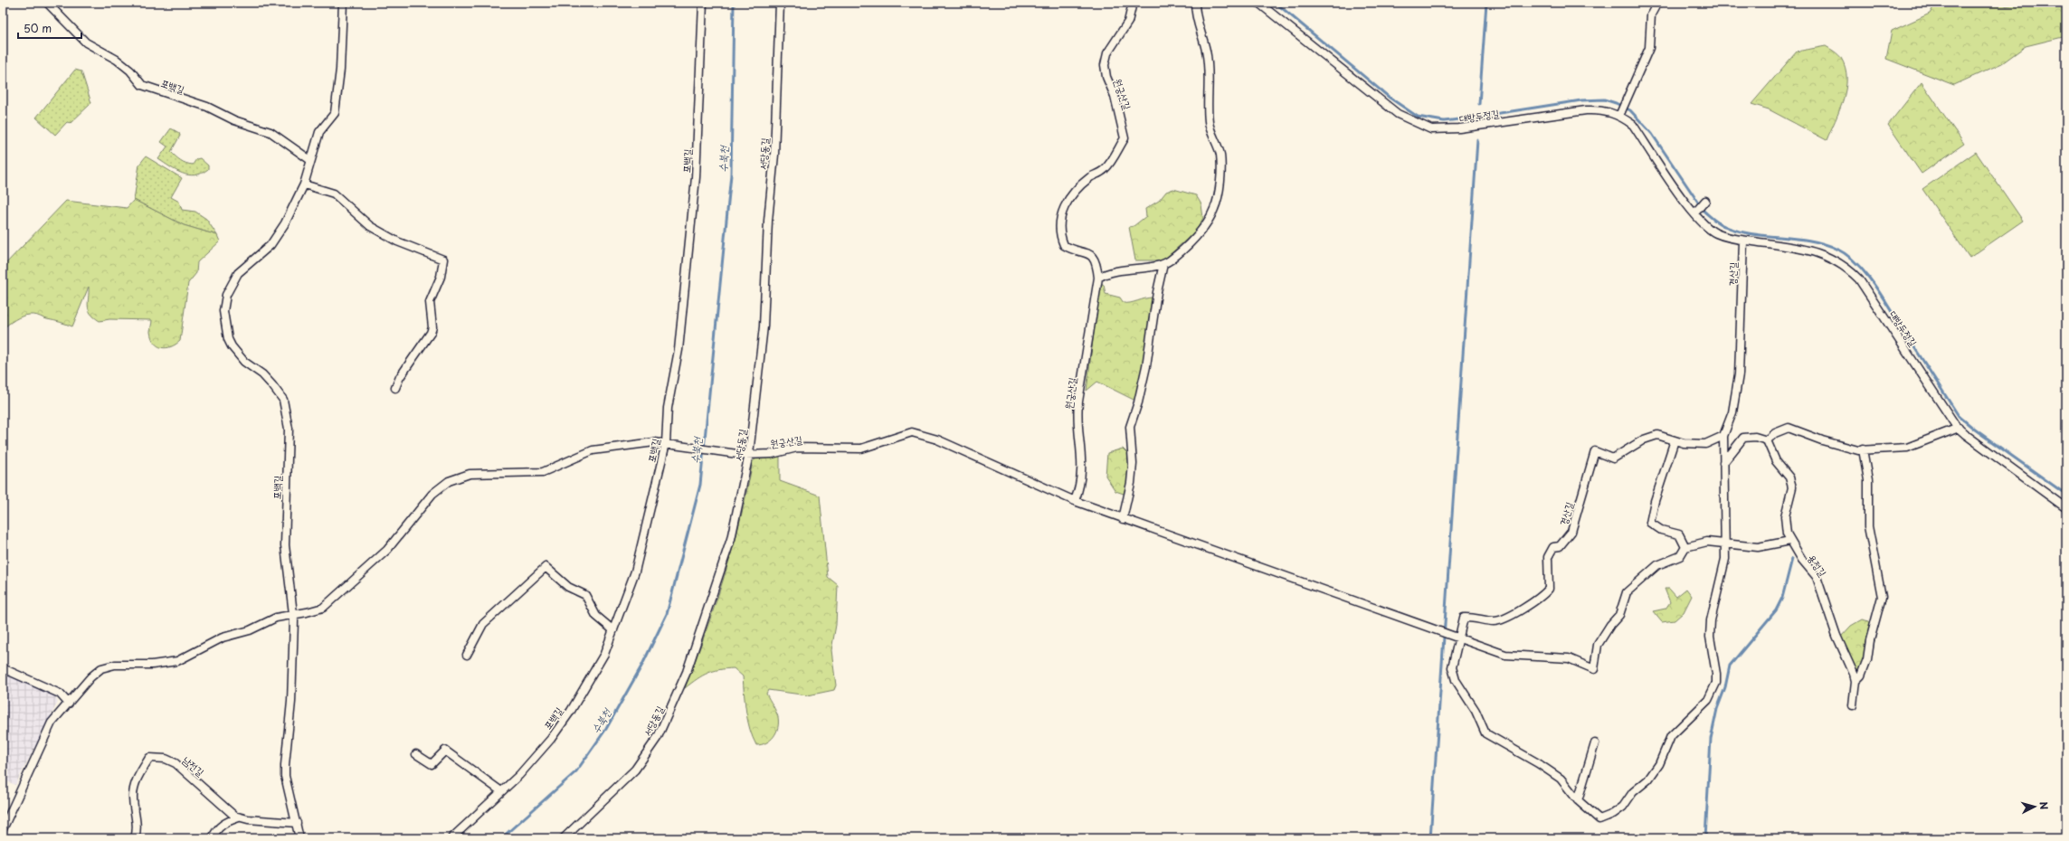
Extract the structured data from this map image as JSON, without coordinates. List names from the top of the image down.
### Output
{
  "streets": {
    "street": [
      "포백길",
      "원궁산길",
      "대방두정길",
      "서당동길",
      "경산길",
      "용정길",
      "남전길"
    ]
  },
  "crossings": [
    ["포백길", "원궁산길"],
    ["포백길", "남전길"],
    ["원궁산길", "서당동길"],
    ["대방두정길", "경산길"]
  ],
  "water": ["수북천"],
  "scale_bar": "50 m",
  "north": "right"
}
